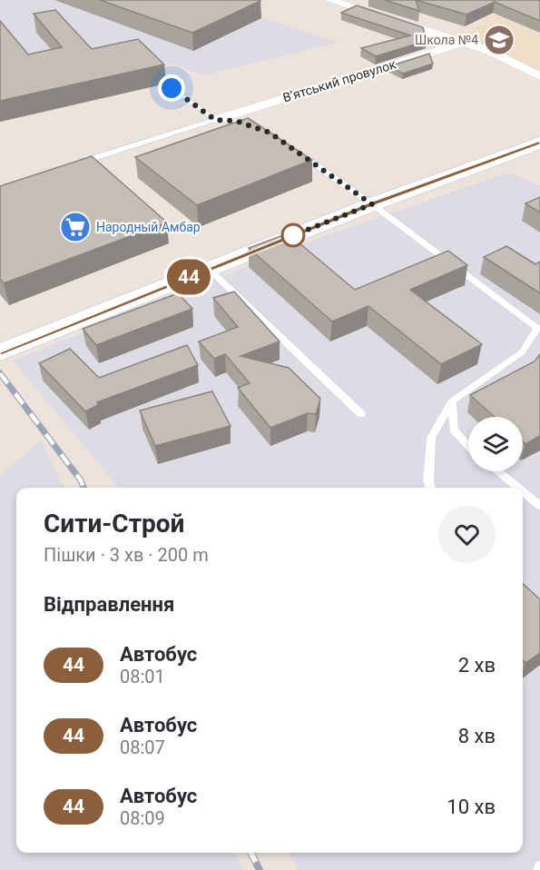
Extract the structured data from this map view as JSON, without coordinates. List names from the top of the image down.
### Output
{
  "streets": {
    "street": ["В’ятський провулок"]
  },
  "places": {
    "school or university": ["Школа №4"],
    "supermarket": ["Народный Амбар"]
  },
  "lines": ["bus line 44"],
  "page": {
    "on_map": "44",
    "heading": [
      ["Сити-Строй", "Пішки · 3 хв · 200 m"],
      "Відправлення"
    ],
    "list": [
      {
        "mark": "44",
        "name": "Автобус",
        "note": "08:01",
        "value": "2 хв"
      },
      {
        "mark": "44",
        "name": "Автобус",
        "note": "08:07",
        "value": "8 хв"
      },
      {
        "mark": "44",
        "name": "Автобус",
        "note": "08:09",
        "value": "10 хв"
      }
    ]
  }
}
